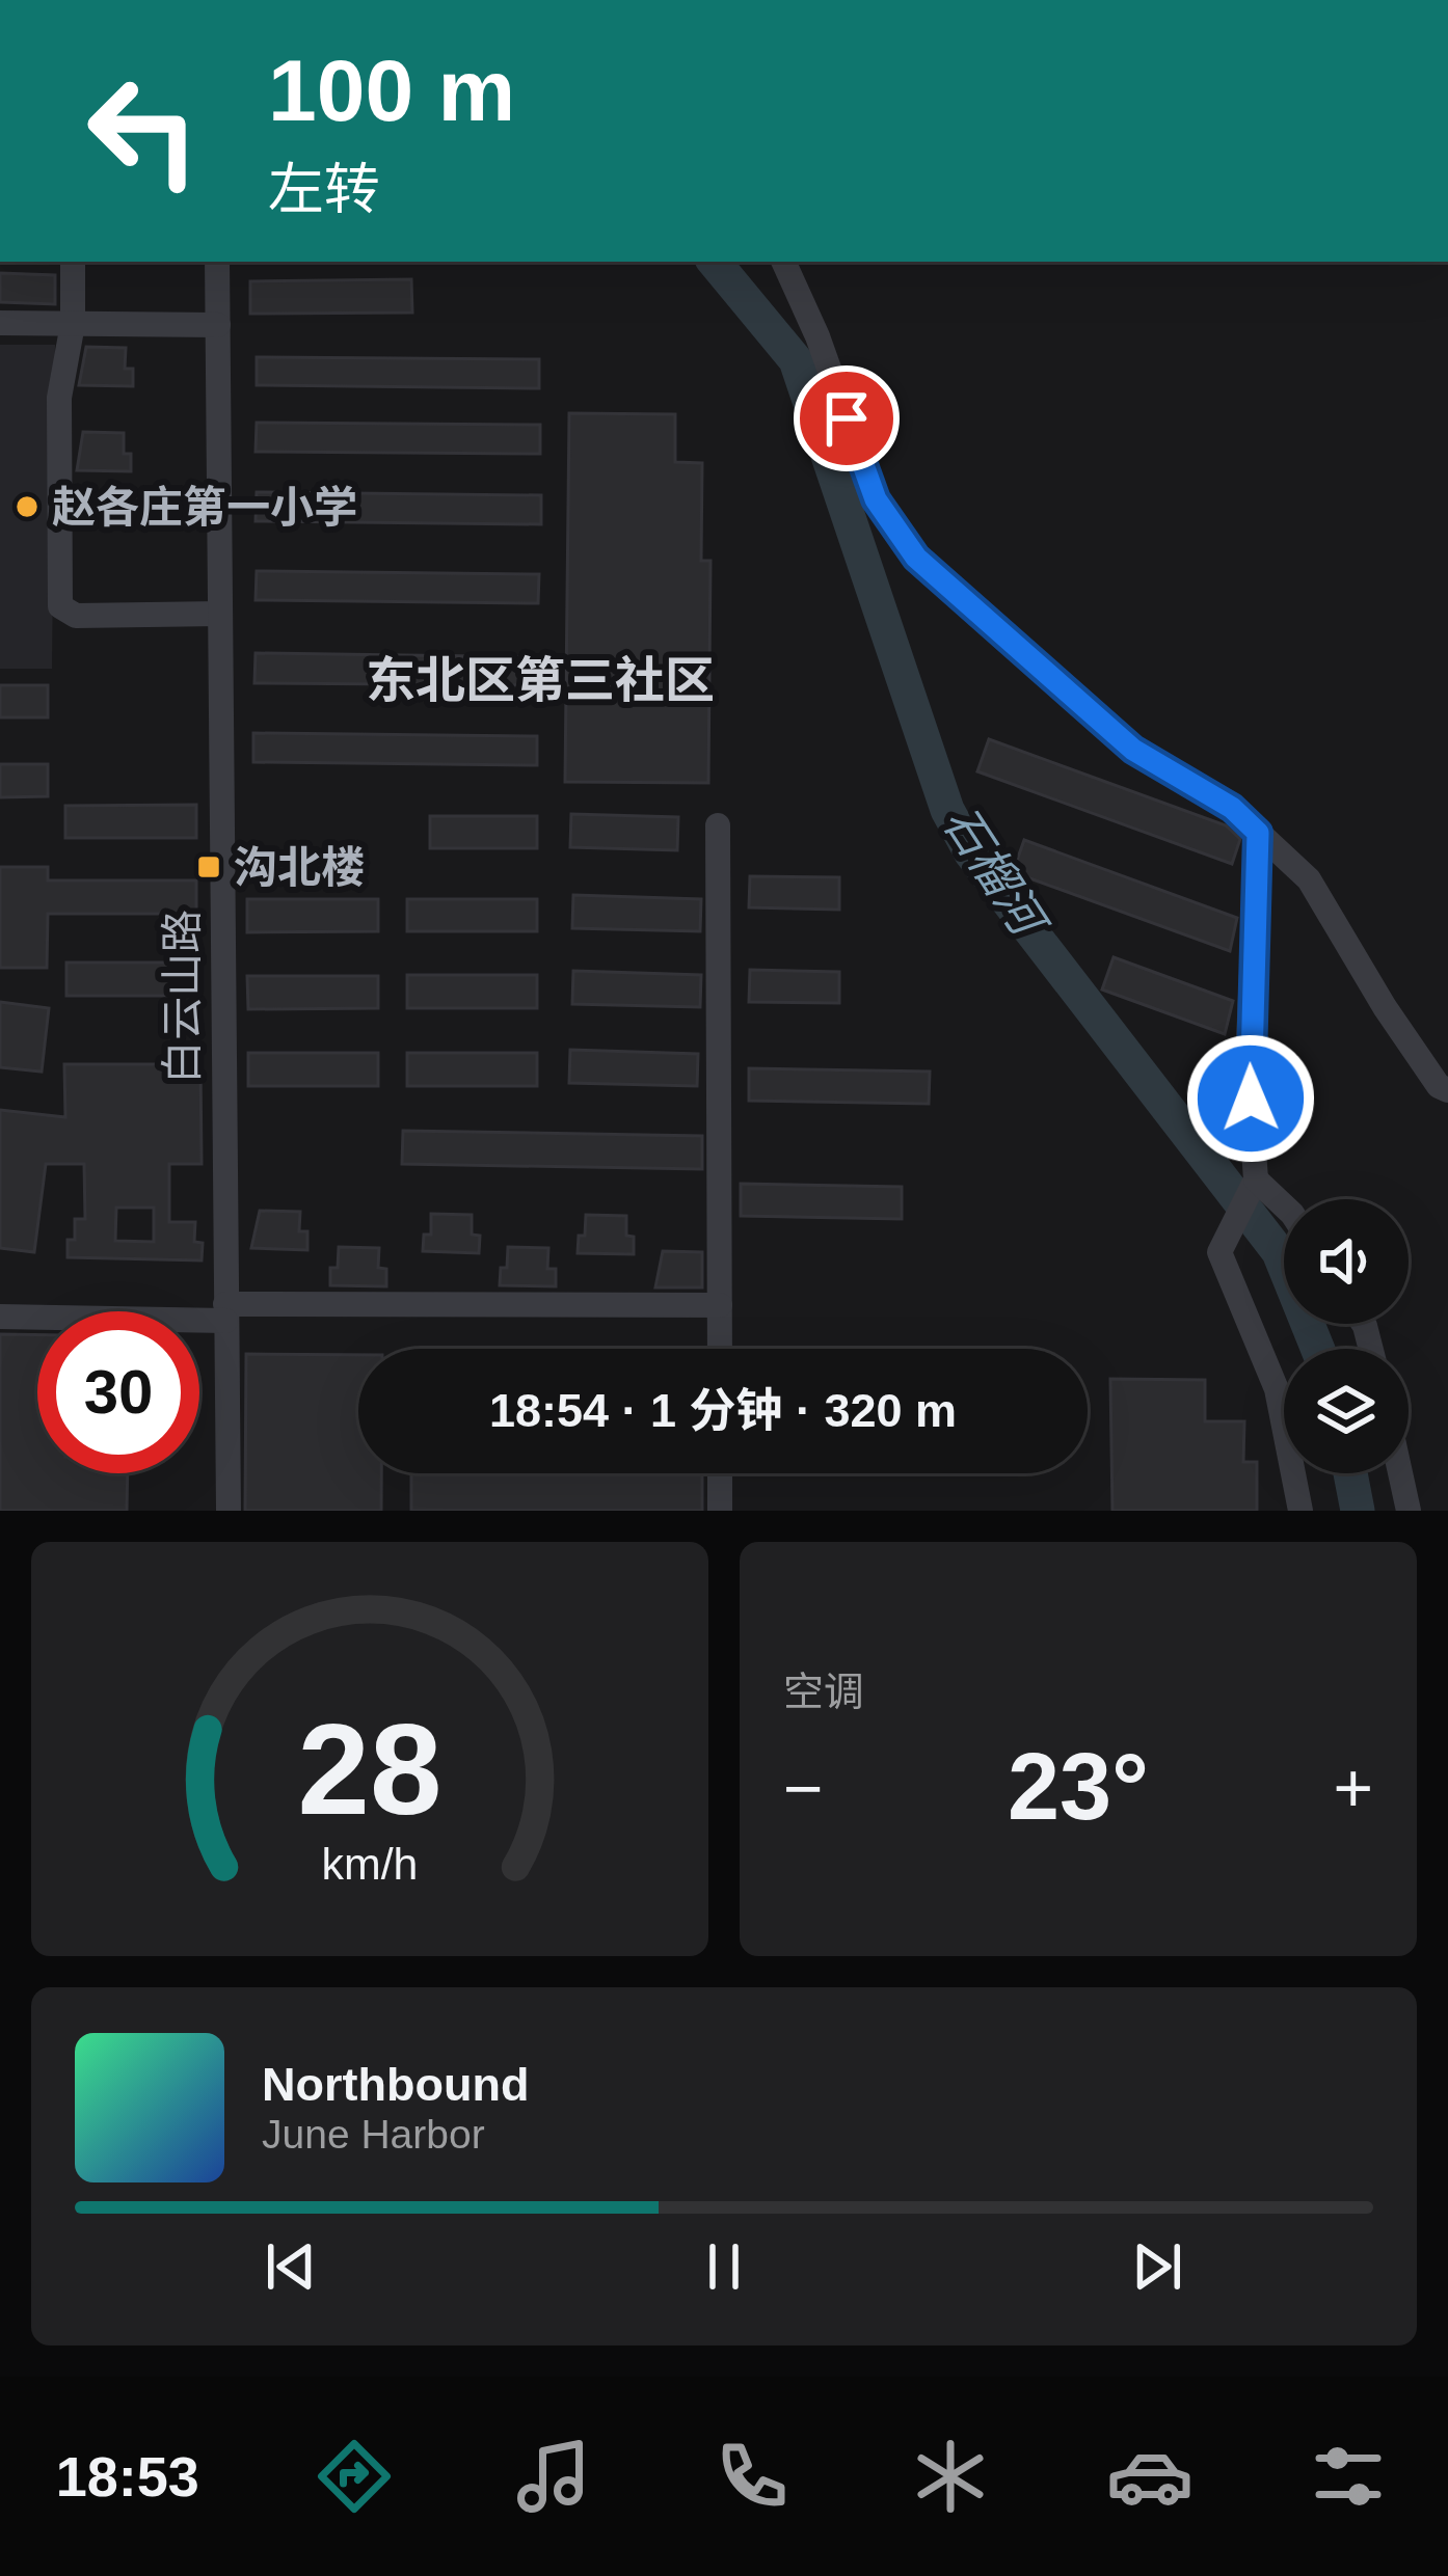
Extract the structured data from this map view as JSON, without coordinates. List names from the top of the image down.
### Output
{
  "streets": {
    "street": ["白云山路"]
  },
  "districts": ["东北区第三社区"],
  "water": ["石榴河"],
  "places": {
    "other": ["赵各庄第一小学"],
    "transit": ["沟北楼"]
  },
  "page": {
    "turn": ["100 m", "左转"],
    "limit": "30",
    "trip": "18:54 · 1 分钟 · 320 m",
    "tile": "空调",
    "heat": ["−", "23°", "+"],
    "song": ["Northbound", "June Harbor"],
    "tabs": "18:53",
    "gauge": ["28", "km/h"]
  }
}
